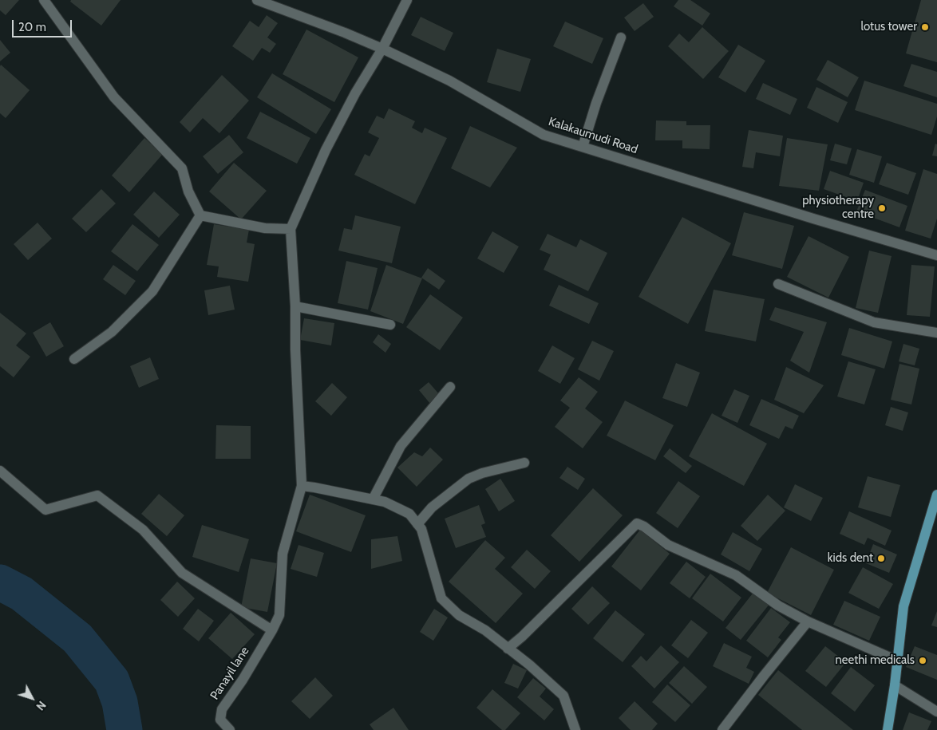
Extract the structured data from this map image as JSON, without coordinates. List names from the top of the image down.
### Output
{
  "streets": {
    "street": ["Kalakaumudi Road", "Panayil lane"]
  },
  "places": [
    "lotus tower",
    "physiotherapy centre",
    "kids dent",
    "neethi medicals"
  ],
  "scale_bar": "20 m",
  "north": "bottom right"
}
